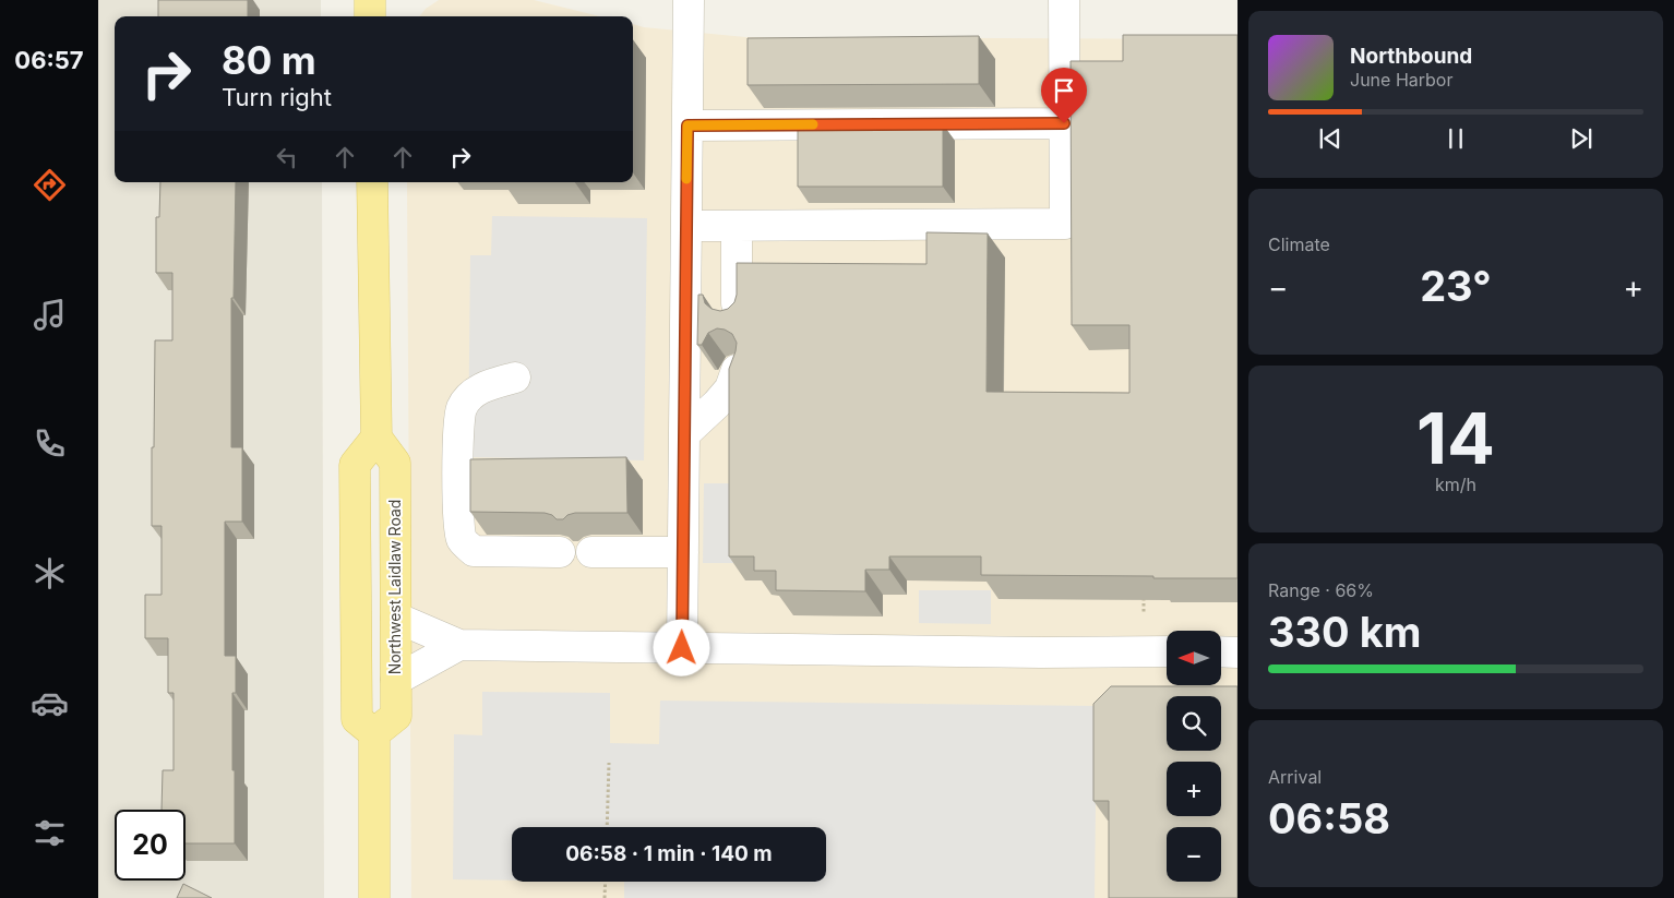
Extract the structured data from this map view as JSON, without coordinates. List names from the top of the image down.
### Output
{
  "streets": {
    "main road": ["Northwest Laidlaw Road"]
  },
  "north": "left",
  "page": {
    "tabs": "06:57",
    "turn": ["80 m", "Turn right"],
    "song": ["Northbound", "June Harbor"],
    "tile": [
      "Climate",
      ["14", "km/h"],
      ["Range · 66%", "330 km"],
      ["Arrival", "06:58"]
    ],
    "heat": ["−", "23°", "+"],
    "map_buttons": ["+", "−"],
    "limit": "20",
    "trip": "06:58 · 1 min · 140 m"
  }
}
